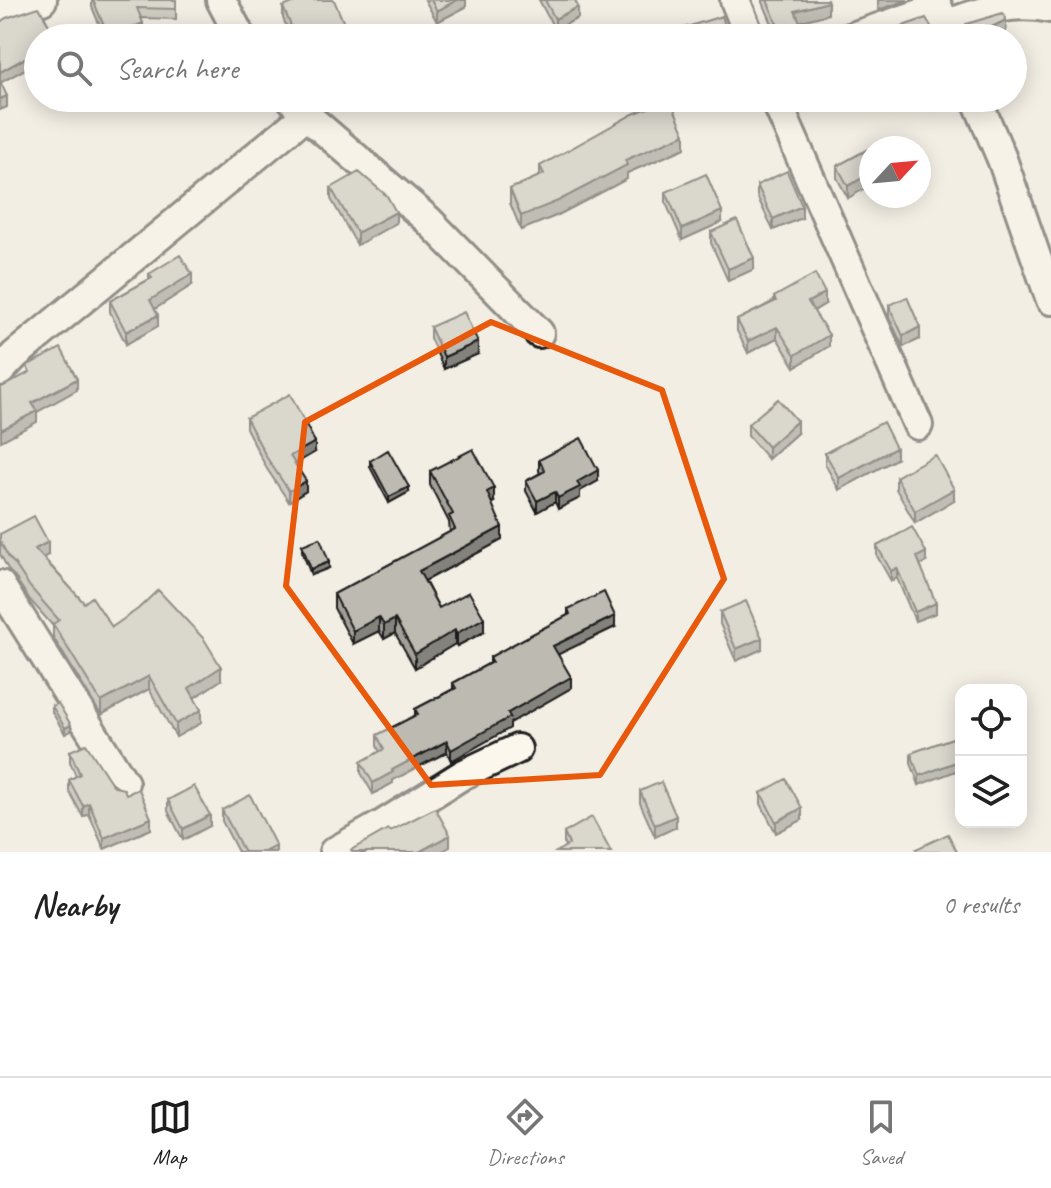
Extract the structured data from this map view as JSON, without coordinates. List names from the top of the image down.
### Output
{
  "north": "top right",
  "page": {
    "search": "Search here",
    "heading": ["Nearby", "0 results"],
    "nav": ["Map", "Directions", "Saved"]
  }
}
